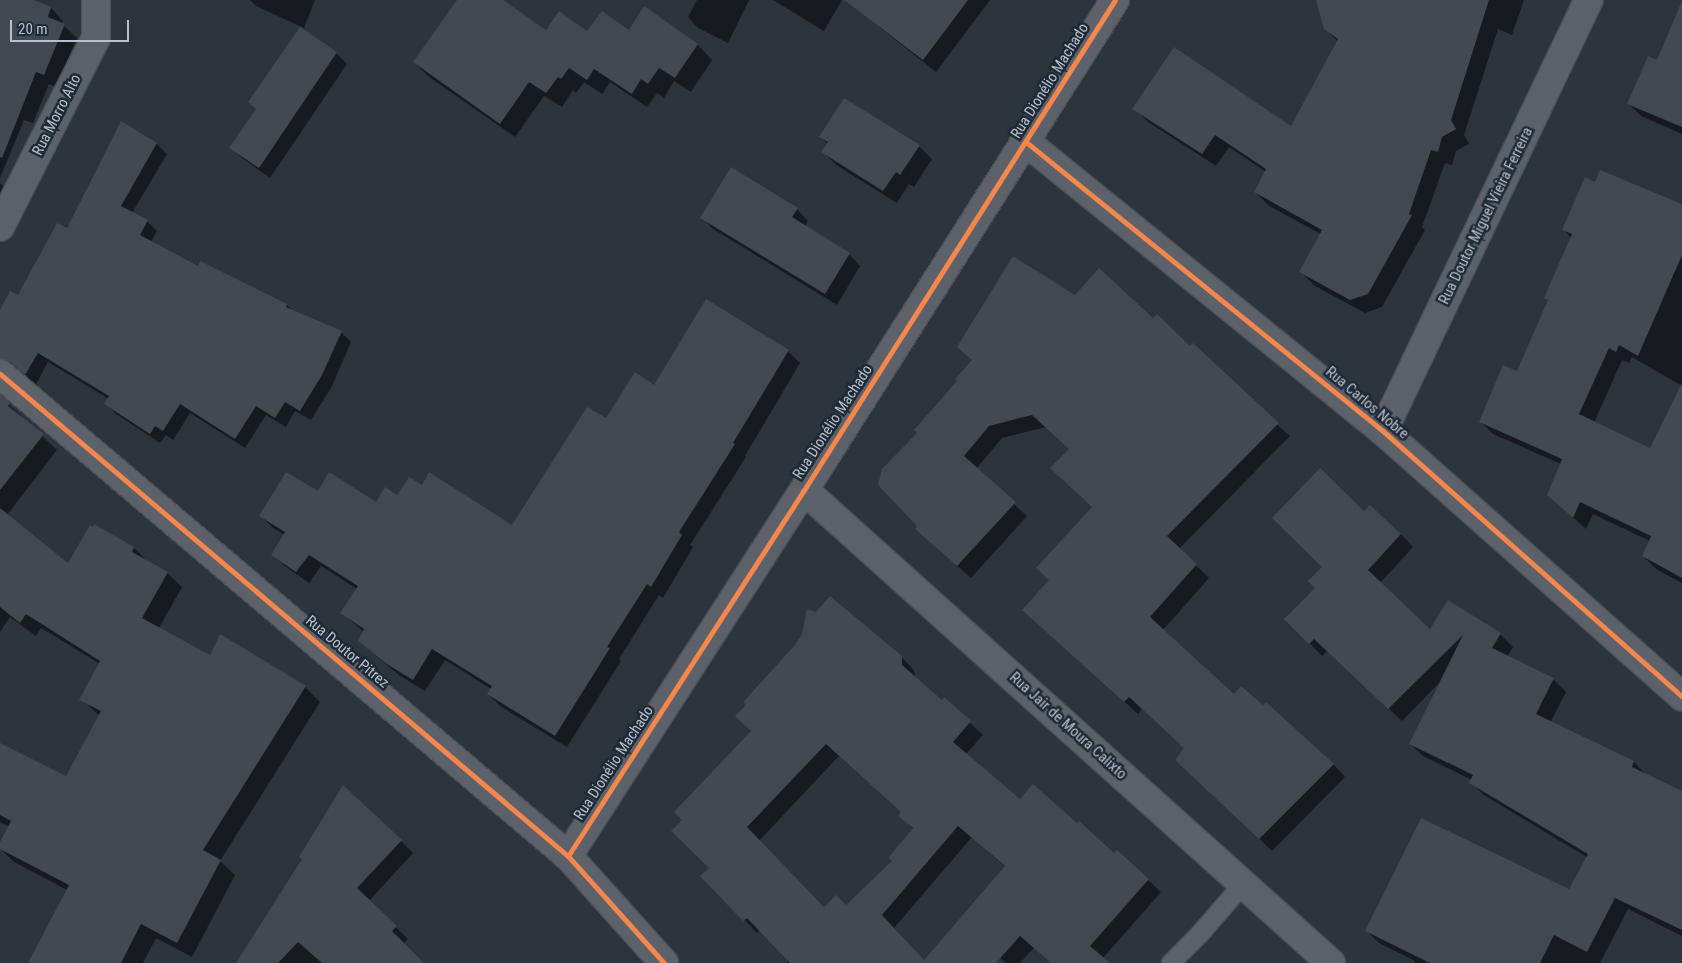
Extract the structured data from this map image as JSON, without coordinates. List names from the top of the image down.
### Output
{
  "streets": {
    "street": [
      "Rua Dionélio Machado",
      "Rua Morro Alto",
      "Rua Doutor Miguel Vieira Ferreira",
      "Rua Carlos Nobre",
      "Rua Doutor Pitrez",
      "Rua Jair de Moura Calixto"
    ]
  },
  "crossings": [
    ["Rua Dionélio Machado", "Rua Carlos Nobre"],
    ["Rua Dionélio Machado", "Rua Doutor Pitrez"],
    ["Rua Dionélio Machado", "Rua Jair de Moura Calixto"],
    ["Rua Doutor Miguel Vieira Ferreira", "Rua Carlos Nobre"]
  ],
  "scale_bar": "20 m"
}
